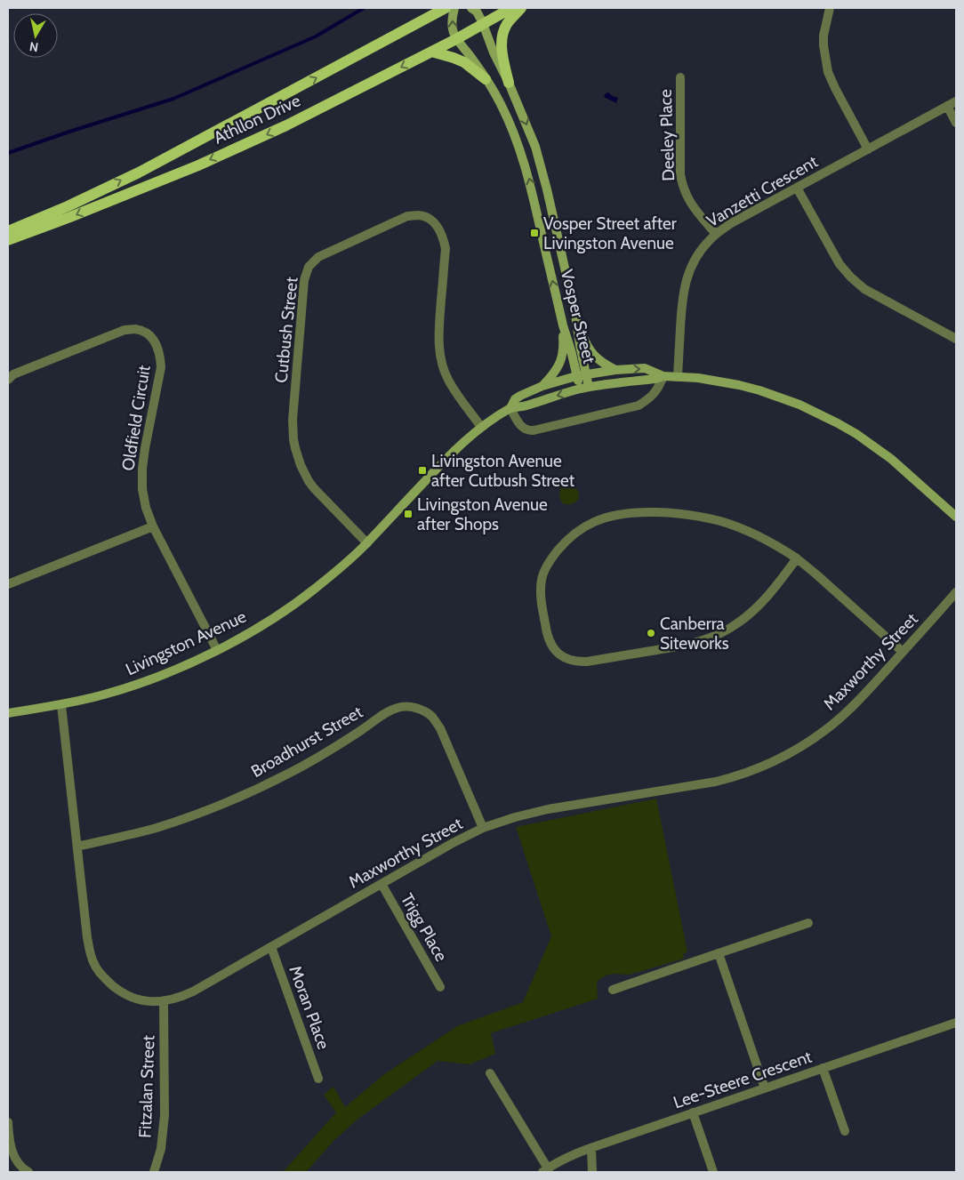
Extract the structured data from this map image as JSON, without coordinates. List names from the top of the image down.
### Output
{
  "streets": {
    "main road": ["Athllon Drive"],
    "street": [
      "Deeley Place",
      "Vanzetti Crescent",
      "Vosper Street",
      "Cutbush Street",
      "Oldfield Circuit",
      "Livingston Avenue",
      "Maxworthy Street",
      "Broadhurst Street",
      "Trigg Place",
      "Moran Place",
      "Lee-Steere Crescent",
      "Fitzalan Street"
    ]
  },
  "crossings": [
    ["Athllon Drive", "Vosper Street"],
    ["Deeley Place", "Vanzetti Crescent"],
    ["Vanzetti Crescent", "Livingston Avenue"],
    ["Vosper Street", "Livingston Avenue"],
    ["Cutbush Street", "Livingston Avenue"],
    ["Oldfield Circuit", "Livingston Avenue"],
    ["Livingston Avenue", "Maxworthy Street"],
    ["Maxworthy Street", "Broadhurst Street"],
    ["Maxworthy Street", "Trigg Place"],
    ["Maxworthy Street", "Moran Place"],
    ["Maxworthy Street", "Fitzalan Street"]
  ],
  "places": {
    "transit": ["Vosper Street after Livingston Avenue", "Livingston Avenue after Cutbush Street", "Livingston Avenue after Shops"],
    "other": ["Canberra Siteworks"]
  },
  "north": "bottom"
}
